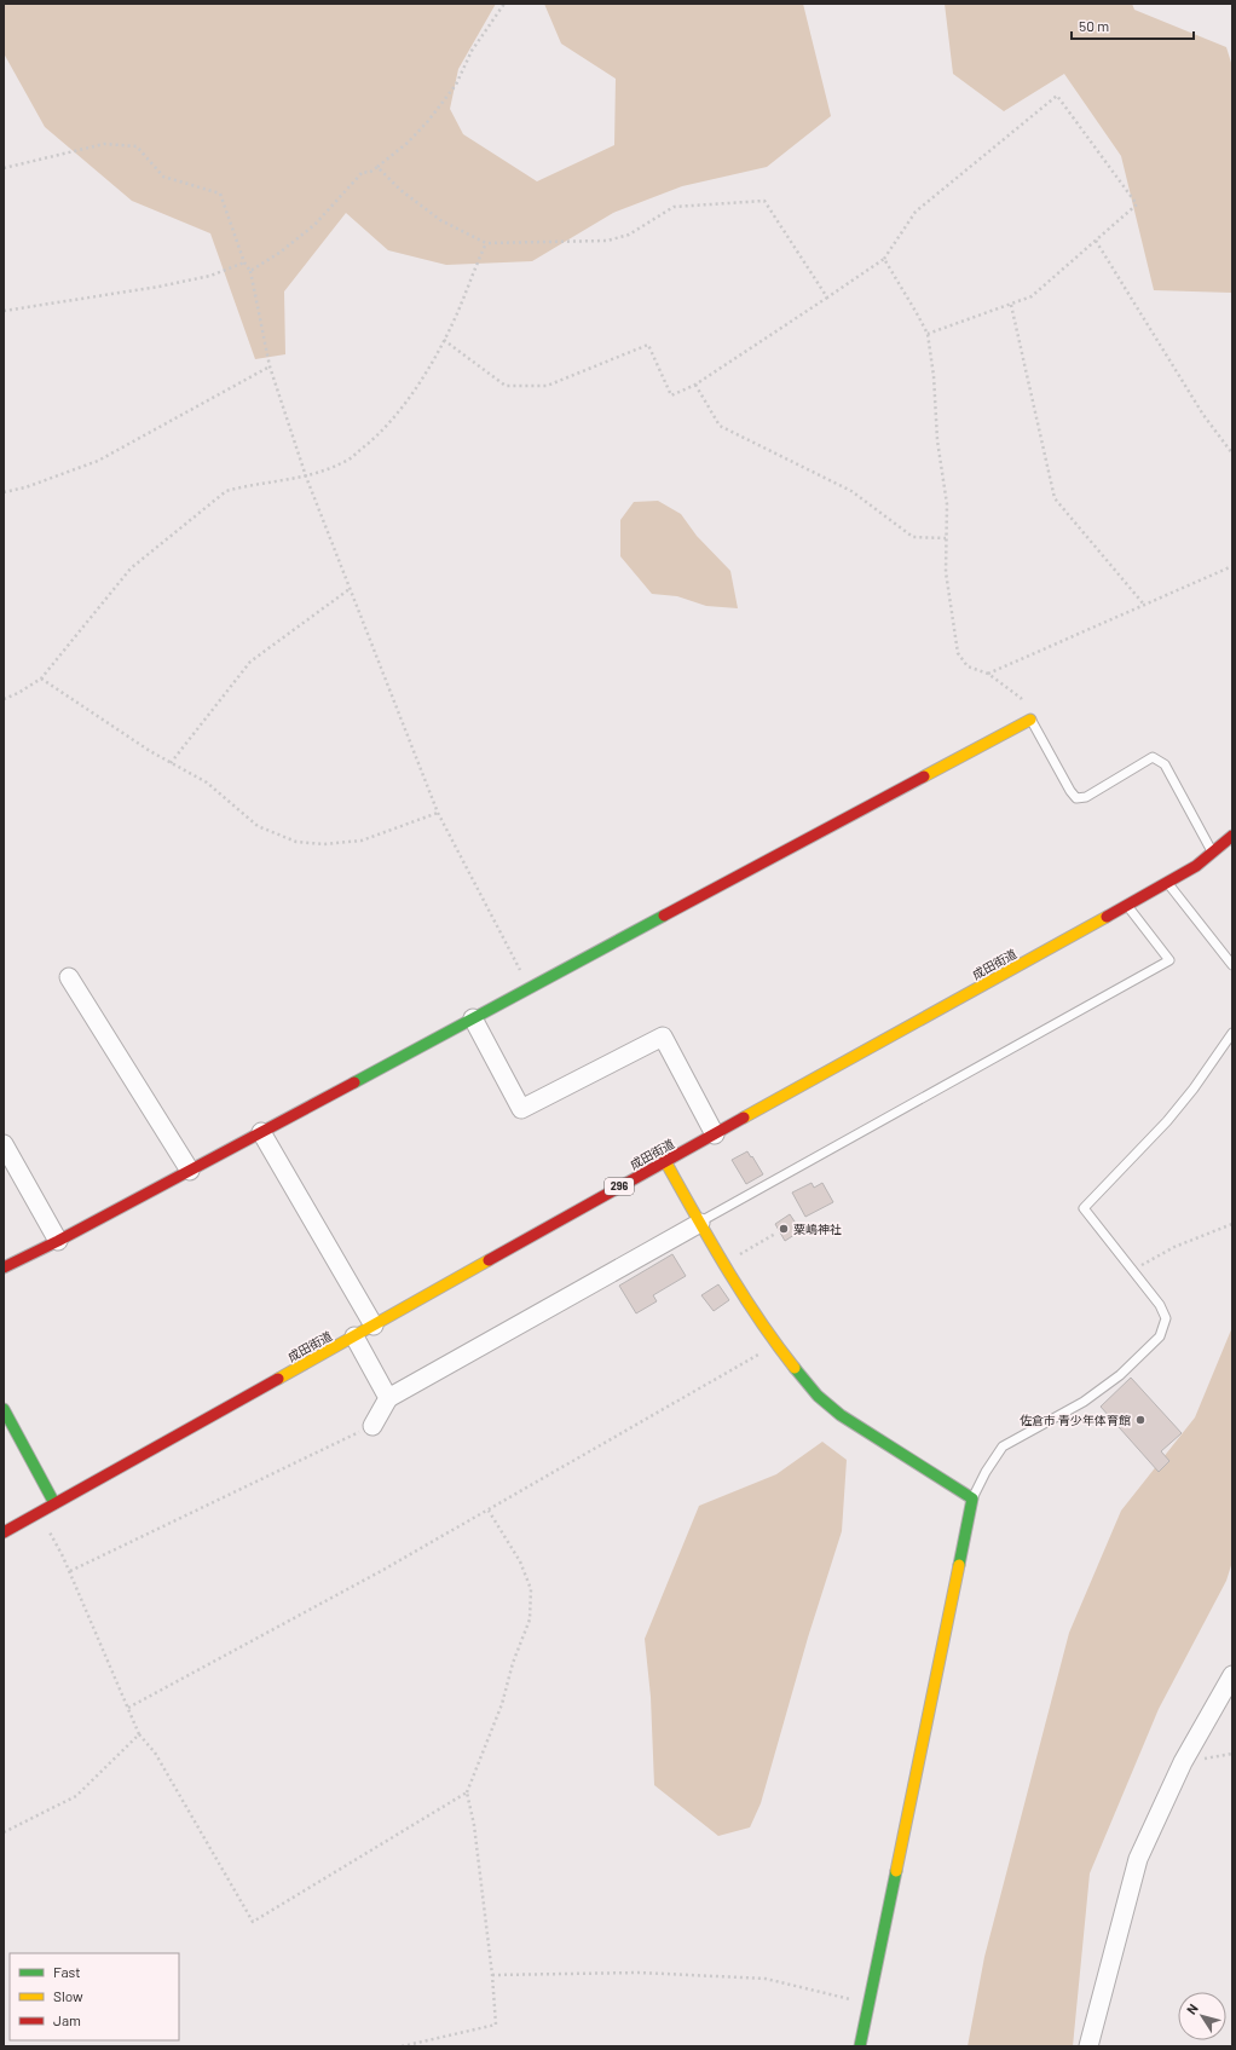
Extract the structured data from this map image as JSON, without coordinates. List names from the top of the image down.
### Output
{
  "streets": {
    "main road": ["成田街道", "296"]
  },
  "places": ["粟嶋神社", "佐倉市 青少年体育館"],
  "legend": ["Fast", "Slow", "Jam"],
  "scale_bar": "50 m",
  "north": "top left"
}
